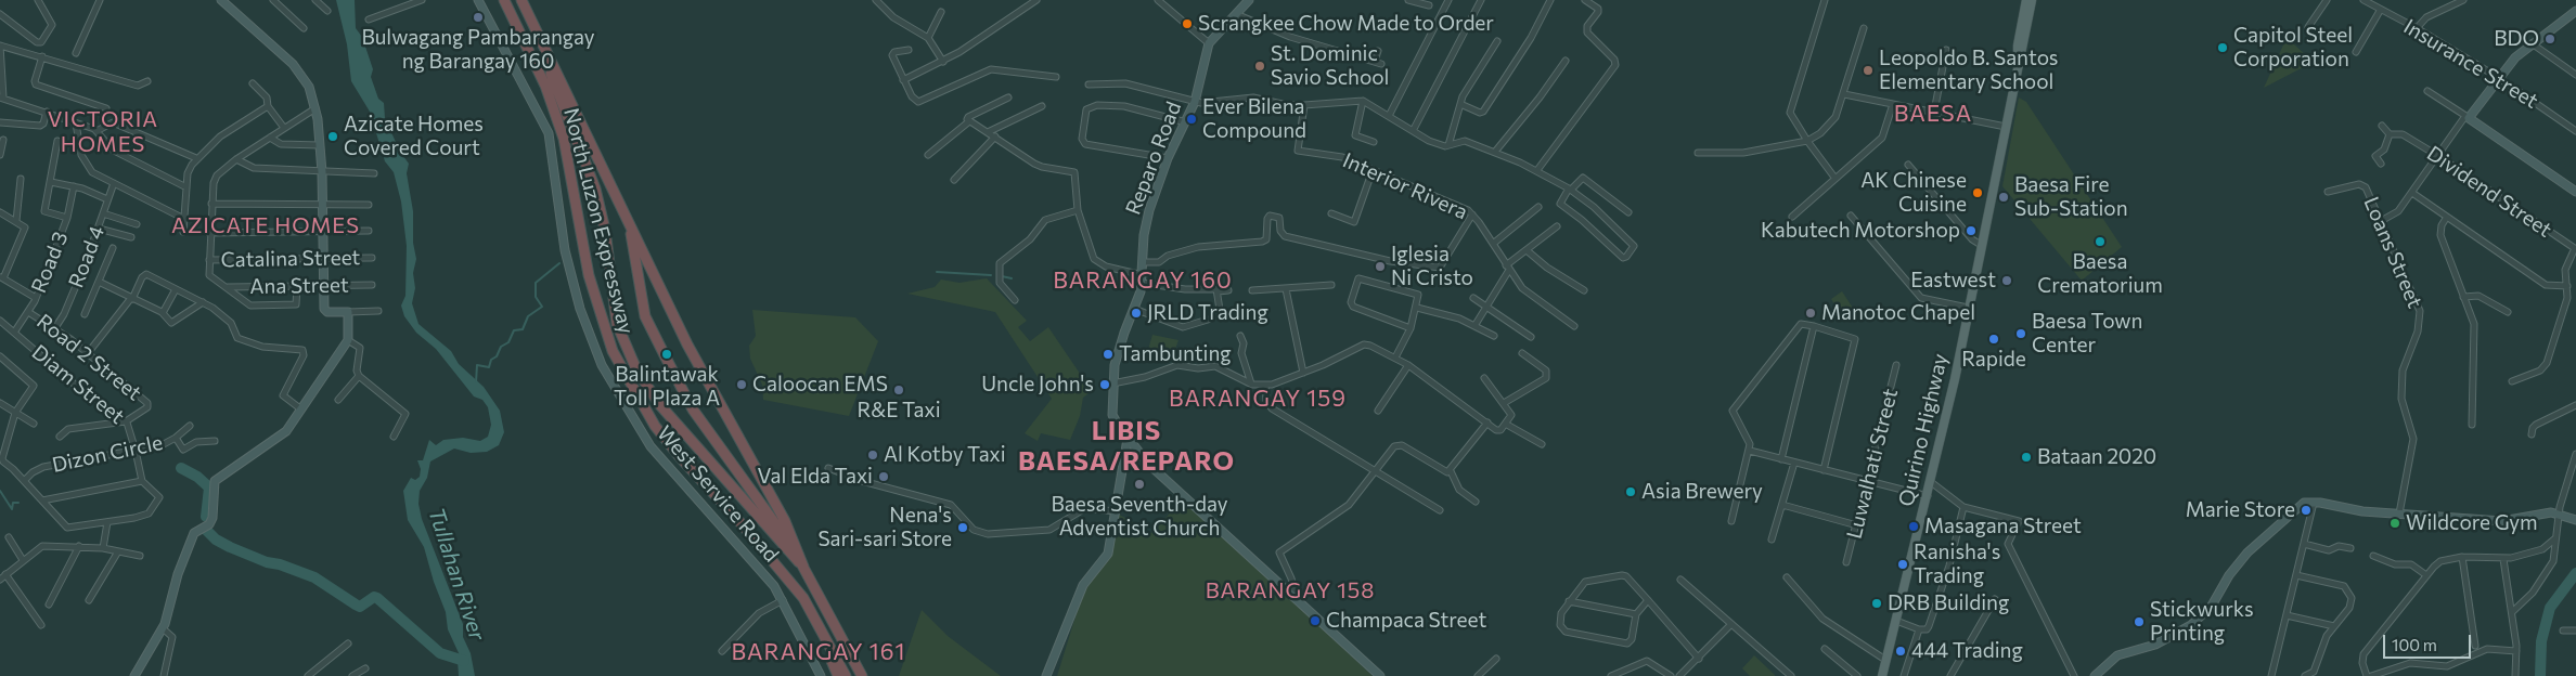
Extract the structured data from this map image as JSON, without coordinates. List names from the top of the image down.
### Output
{
  "streets": {
    "highway": ["North Luzon Expressway"],
    "main road": ["Quirino Highway"],
    "street": [
      "Insurance Street",
      "Reparo Road",
      "Interior Rivera",
      "Dividend Street",
      "Loans Street",
      "Road 4",
      "Catalina Street",
      "Road 3",
      "Ana Street",
      "Road 2 Street",
      "Diam Street",
      "Dizon Circle",
      "Luwalhati Street",
      "West Service Road"
    ]
  },
  "crossings": [
    ["Road 4", "Road 2 Street"],
    ["Road 3", "Road 2 Street"],
    ["Road 3", "Diam Street"],
    ["Road 2 Street", "Diam Street"],
    ["Diam Street", "Dizon Circle"]
  ],
  "districts": [
    "BAESA",
    "VICTORIA HOMES",
    "AZICATE HOMES",
    "BARANGAY 160",
    "BARANGAY 159",
    "LIBIS BAESA/REPARO",
    "BARANGAY 158",
    "BARANGAY 161"
  ],
  "water": ["Tullahan River"],
  "places": [
    "Bulwagang Pambarangay ng Barangay 160",
    "Scrangkee Chow Made to Order",
    "BDO",
    "Capitol Steel Corporation",
    "St. Dominic Savio School",
    "Leopoldo B. Santos Elementary School",
    "Ever Bilena Compound",
    "Azicate Homes Covered Court",
    "AK Chinese Cuisine",
    "Baesa Fire Sub-Station",
    "Kabutech Motorshop",
    "Baesa Crematorium",
    "Iglesia Ni Cristo",
    "Eastwest",
    "JRLD Trading",
    "Manotoc Chapel",
    "Baesa Town Center",
    "Rapide",
    "Balintawak Toll Plaza A",
    "Tambunting",
    "Caloocan EMS",
    "Uncle John's",
    "R&E Taxi",
    "Al Kotby Taxi",
    "Bataan 2020",
    "Val Elda Taxi",
    "Baesa Seventh-day Adventist Church",
    "Asia Brewery",
    "Marie Store",
    "Wildcore Gym",
    "Masagana Street",
    "Nena's Sari-sari Store",
    "Ranisha's Trading",
    "DRB Building",
    "Champaca Street",
    "Stickwurks Printing",
    "444 Trading"
  ],
  "scale_bar": "100 m"
}
